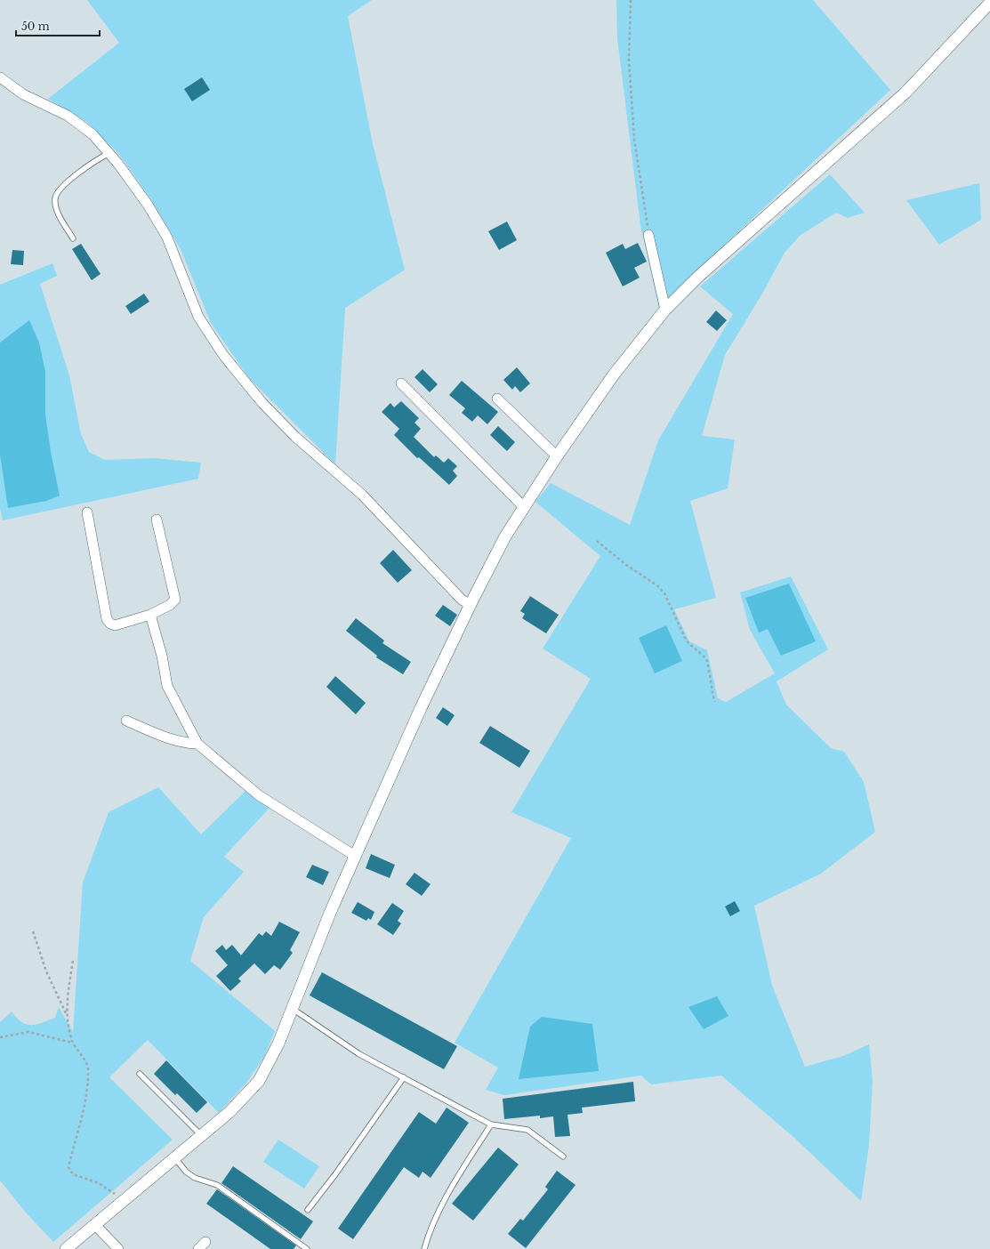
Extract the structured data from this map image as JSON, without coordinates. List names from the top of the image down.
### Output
{
  "scale_bar": "50 m"
}
